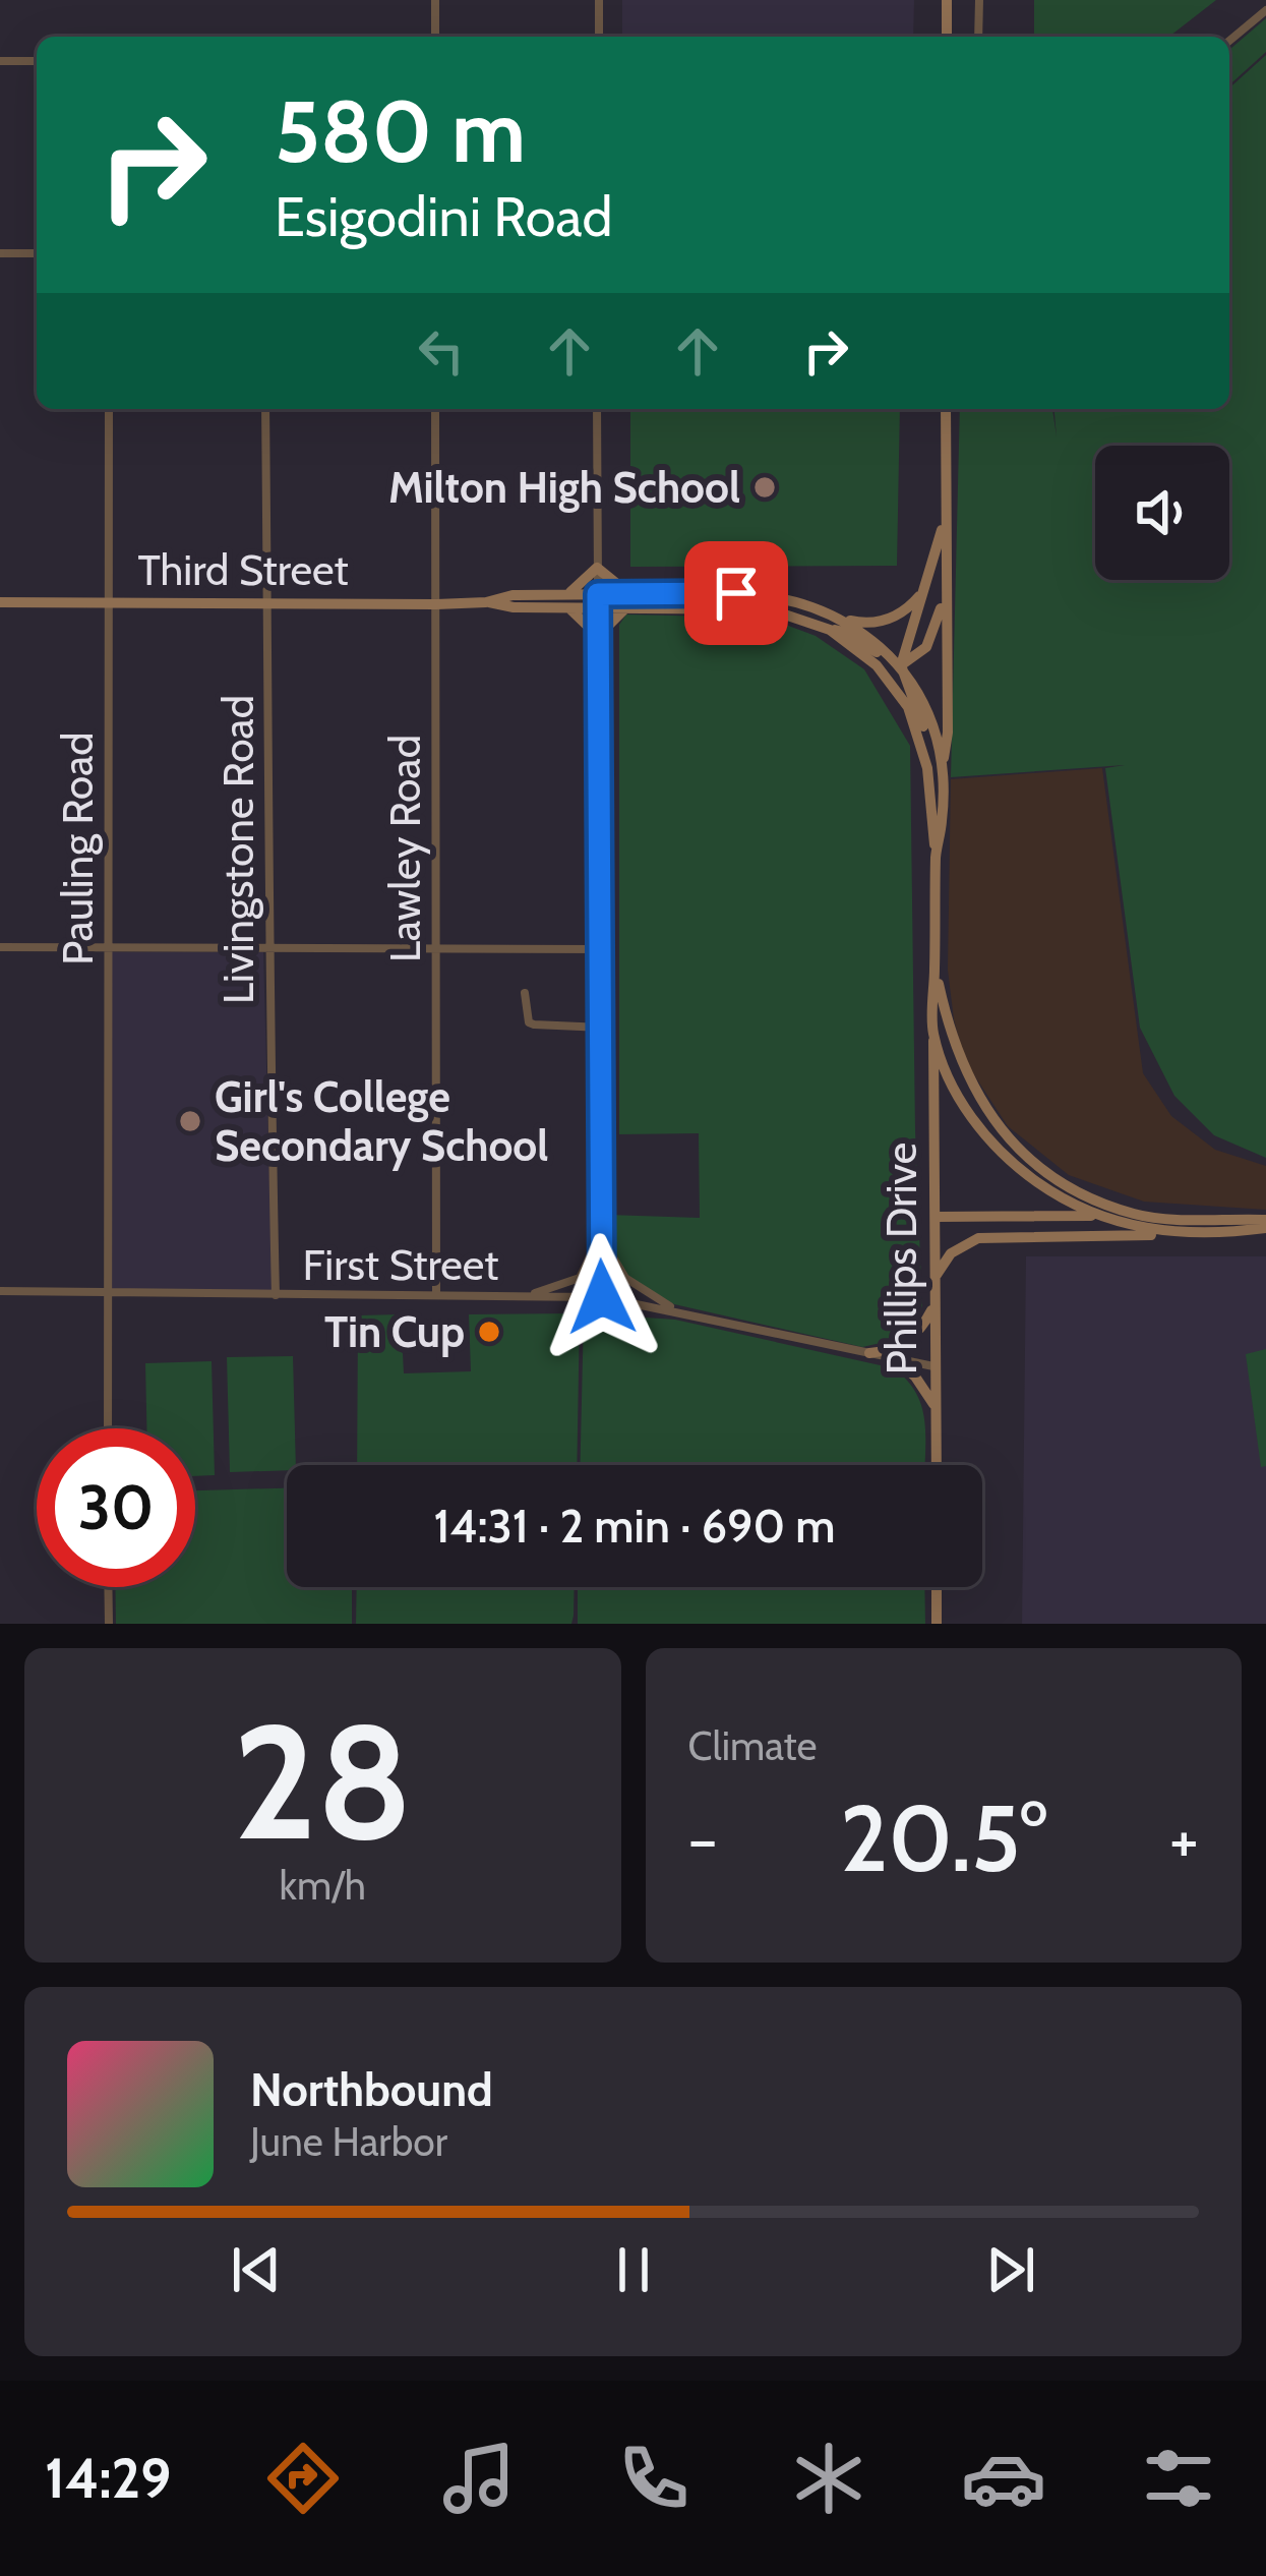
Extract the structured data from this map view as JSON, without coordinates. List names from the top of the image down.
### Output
{
  "streets": {
    "main road": ["Third Street", "Phillips Drive"],
    "street": [
      "Pauling Road",
      "Lawley Road",
      "Livingstone Road",
      "First Street"
    ]
  },
  "crossings": [
    ["Third Street", "Pauling Road"],
    ["Third Street", "Lawley Road"],
    ["Third Street", "Livingstone Road"],
    ["Pauling Road", "First Street"],
    ["Lawley Road", "First Street"],
    ["Livingstone Road", "First Street"],
    ["Phillips Drive", "First Street"]
  ],
  "places": ["Milton High School", "Girl's College Secondary School", "Tin Cup"],
  "page": {
    "turn": ["580 m", "Esigodini Road"],
    "limit": "30",
    "trip": "14:31 · 2 min · 690 m",
    "tile": [
      ["28", "km/h"],
      "Climate"
    ],
    "heat": ["−", "20.5°", "+"],
    "song": ["Northbound", "June Harbor"],
    "tabs": "14:29"
  }
}
